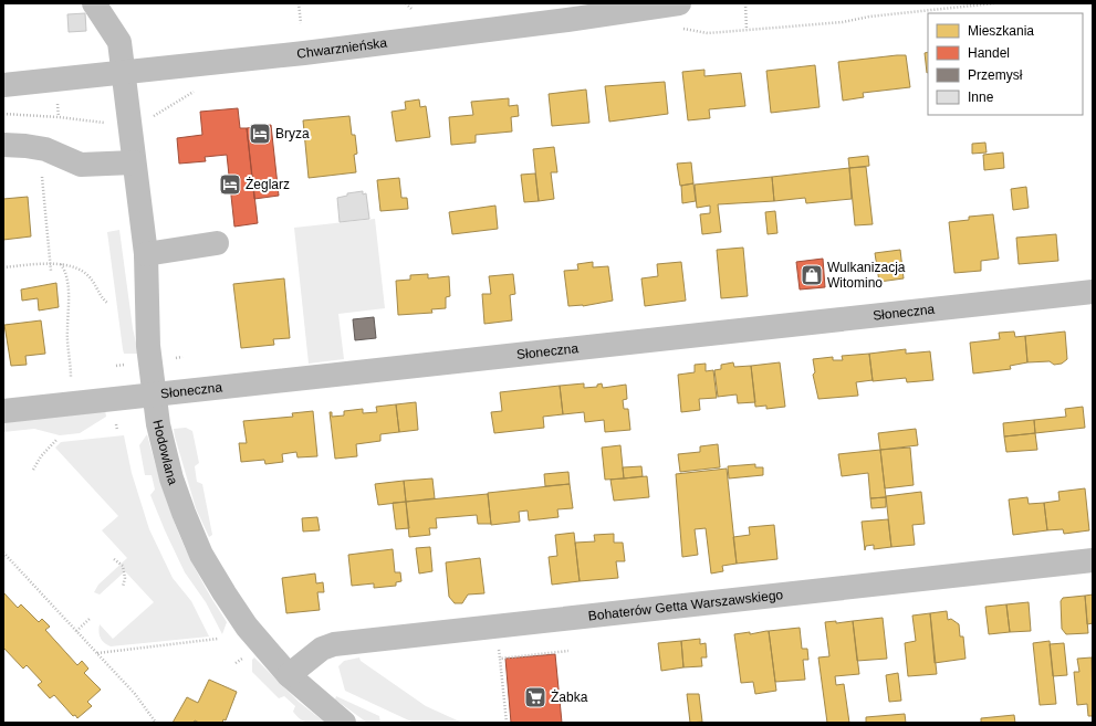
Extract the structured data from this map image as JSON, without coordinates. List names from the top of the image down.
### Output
{
  "streets": {
    "street": [
      "Chwarznieńska",
      "Słoneczna",
      "Hodowlana",
      "Bohaterów Getta Warszawskiego"
    ]
  },
  "crossings": [
    ["Chwarznieńska", "Hodowlana"],
    ["Słoneczna", "Hodowlana"],
    ["Hodowlana", "Bohaterów Getta Warszawskiego"]
  ],
  "places": {
    "hotel": ["Bryza", "Żeglarz"],
    "shop": ["Wulkanizacja Witomino"],
    "supermarket": ["Żabka"]
  },
  "legend": [
    "Mieszkania",
    "Handel",
    "Przemysł",
    "Inne"
  ]
}
